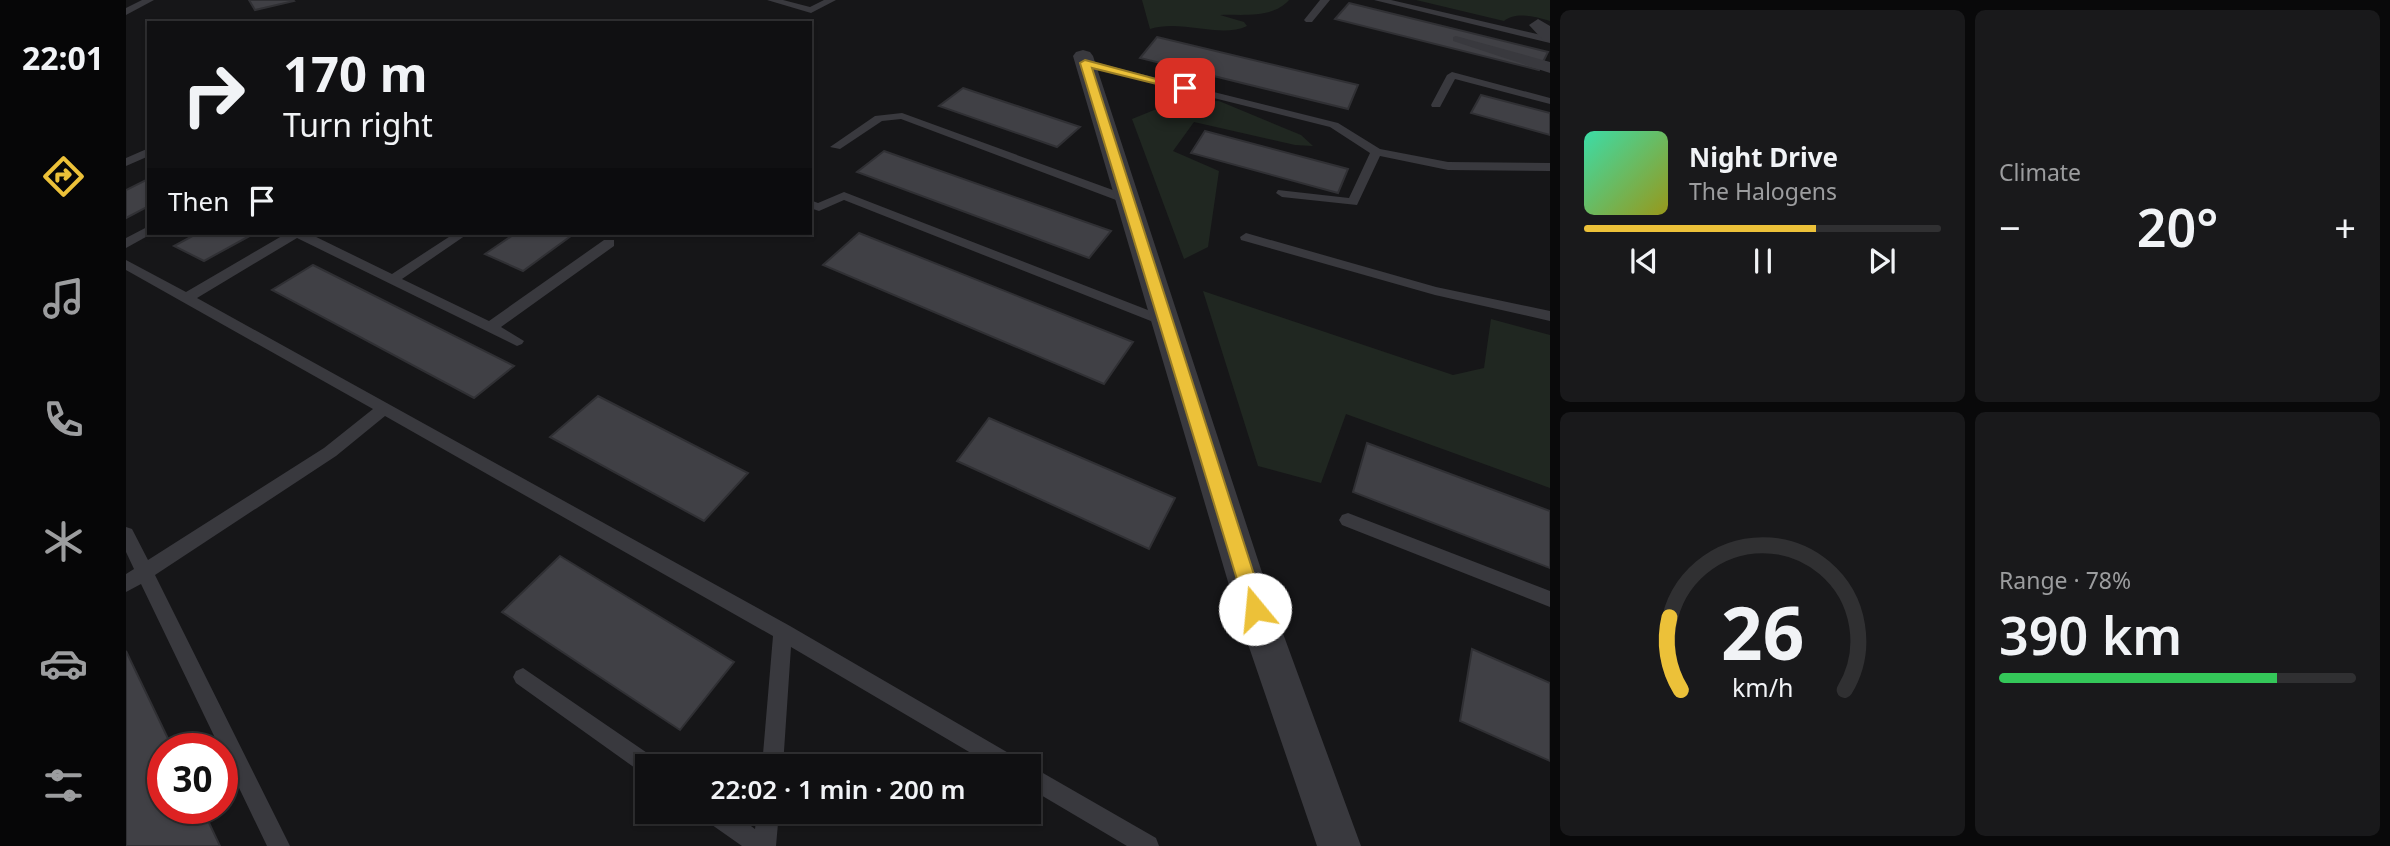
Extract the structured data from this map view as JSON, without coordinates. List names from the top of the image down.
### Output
{
  "page": {
    "tabs": "22:01",
    "tile": [
      "Climate",
      ["Range · 78%", "390 km"]
    ],
    "turn": ["170 m", "Turn right"],
    "song": ["Night Drive", "The Halogens"],
    "then": "Then",
    "heat": ["−", "20°", "+"],
    "limit": "30",
    "trip": "22:02 · 1 min · 200 m",
    "gauge": ["26", "km/h"]
  }
}
